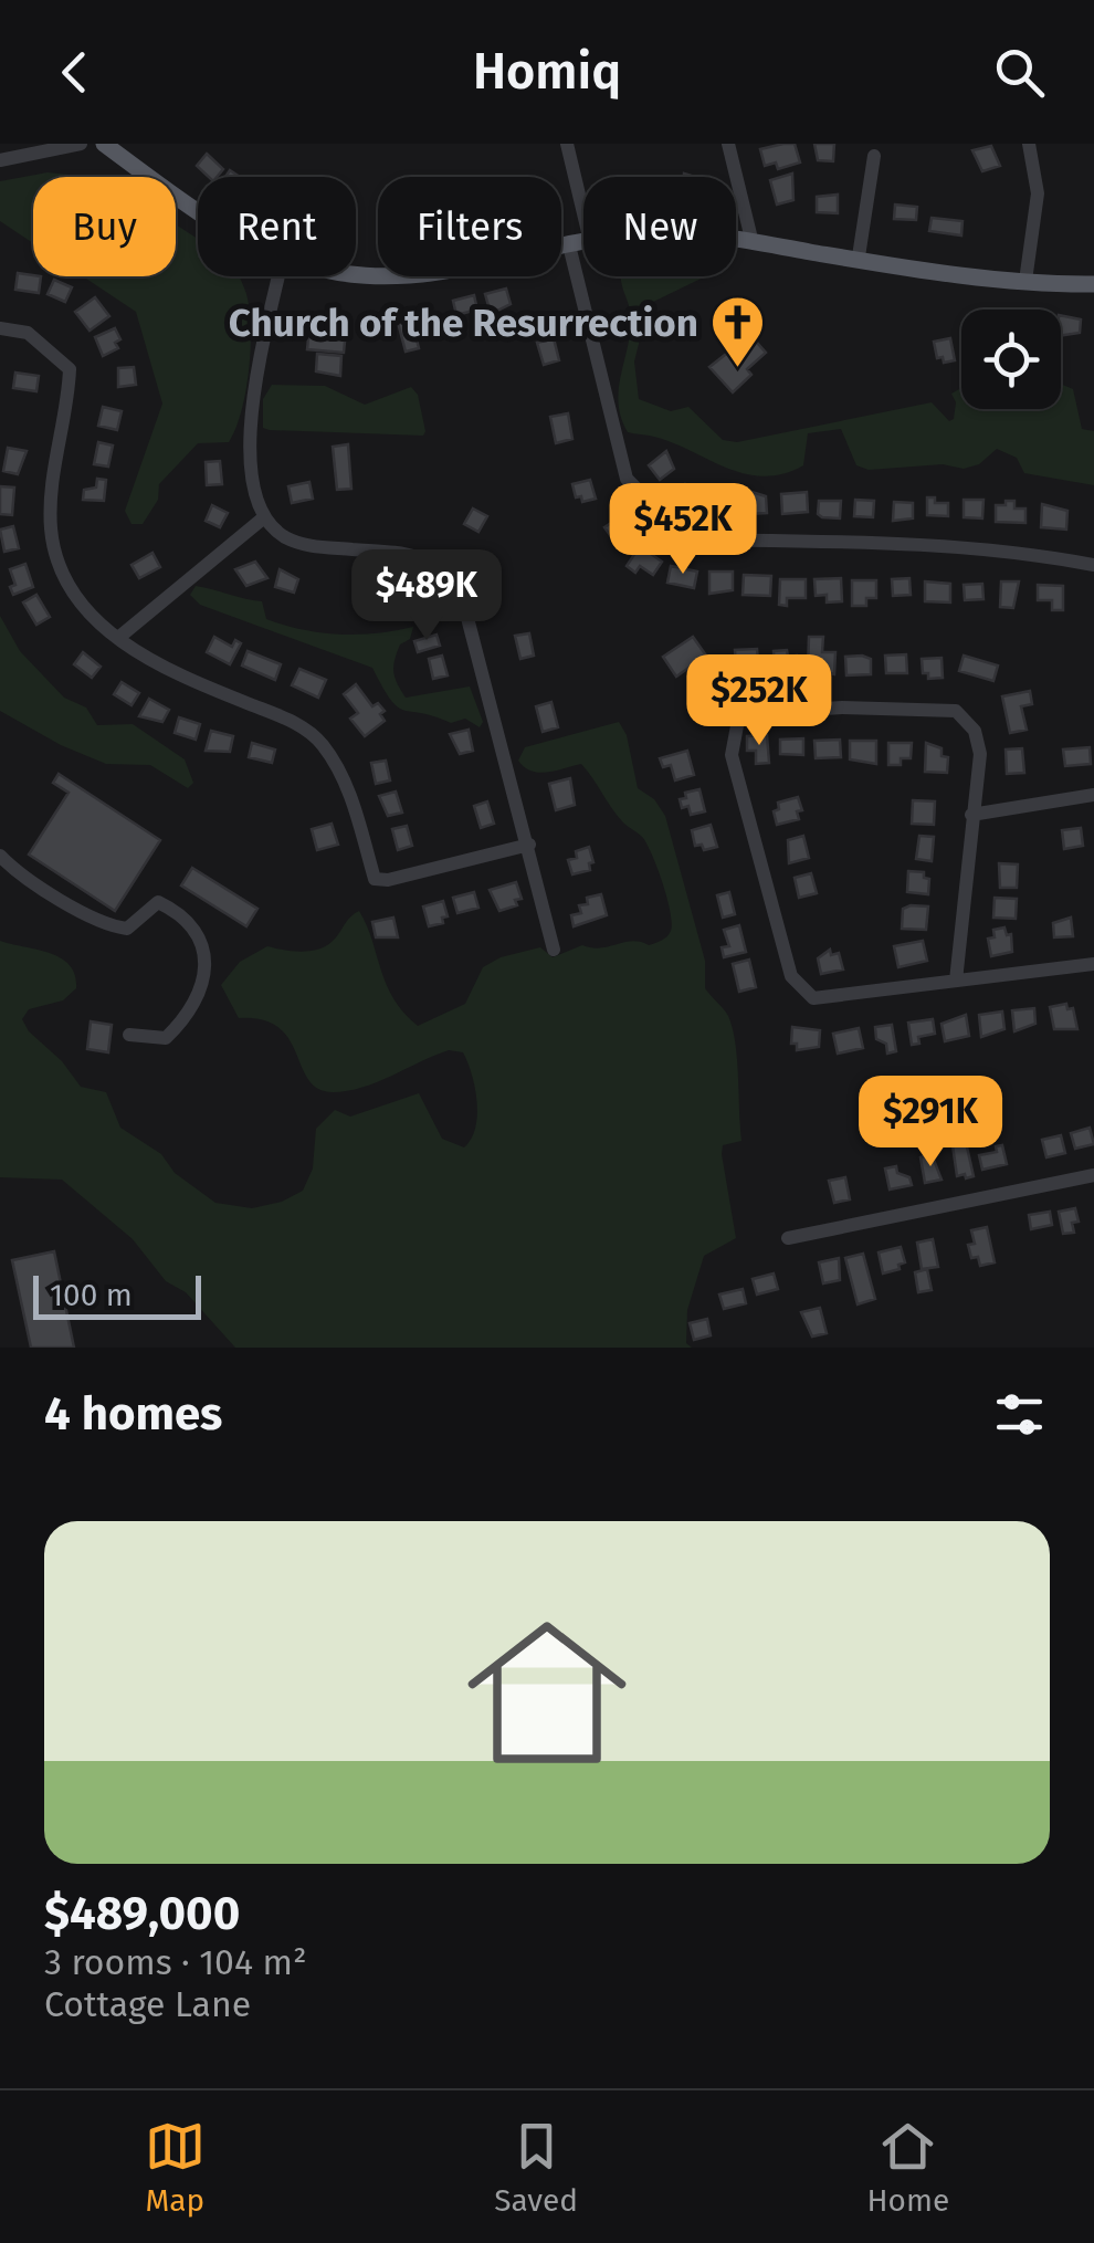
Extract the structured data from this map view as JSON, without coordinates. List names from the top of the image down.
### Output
{
  "places": {
    "church": ["Church of the Resurrection"]
  },
  "scale_bar": "100 m",
  "page": {
    "header": "Homiq",
    "chip": [
      "Buy",
      "Rent",
      "Filters",
      "New"
    ],
    "price": [
      "$452K",
      "$489K",
      "$252K",
      "$291K"
    ],
    "scale": "100 m",
    "heading": "4 homes",
    "list": [
      {
        "name": "$489,000",
        "note": "3 rooms · 104 m² · Cottage Lane"
      }
    ],
    "tabs": ["Map", "Saved", "Home"]
  }
}
